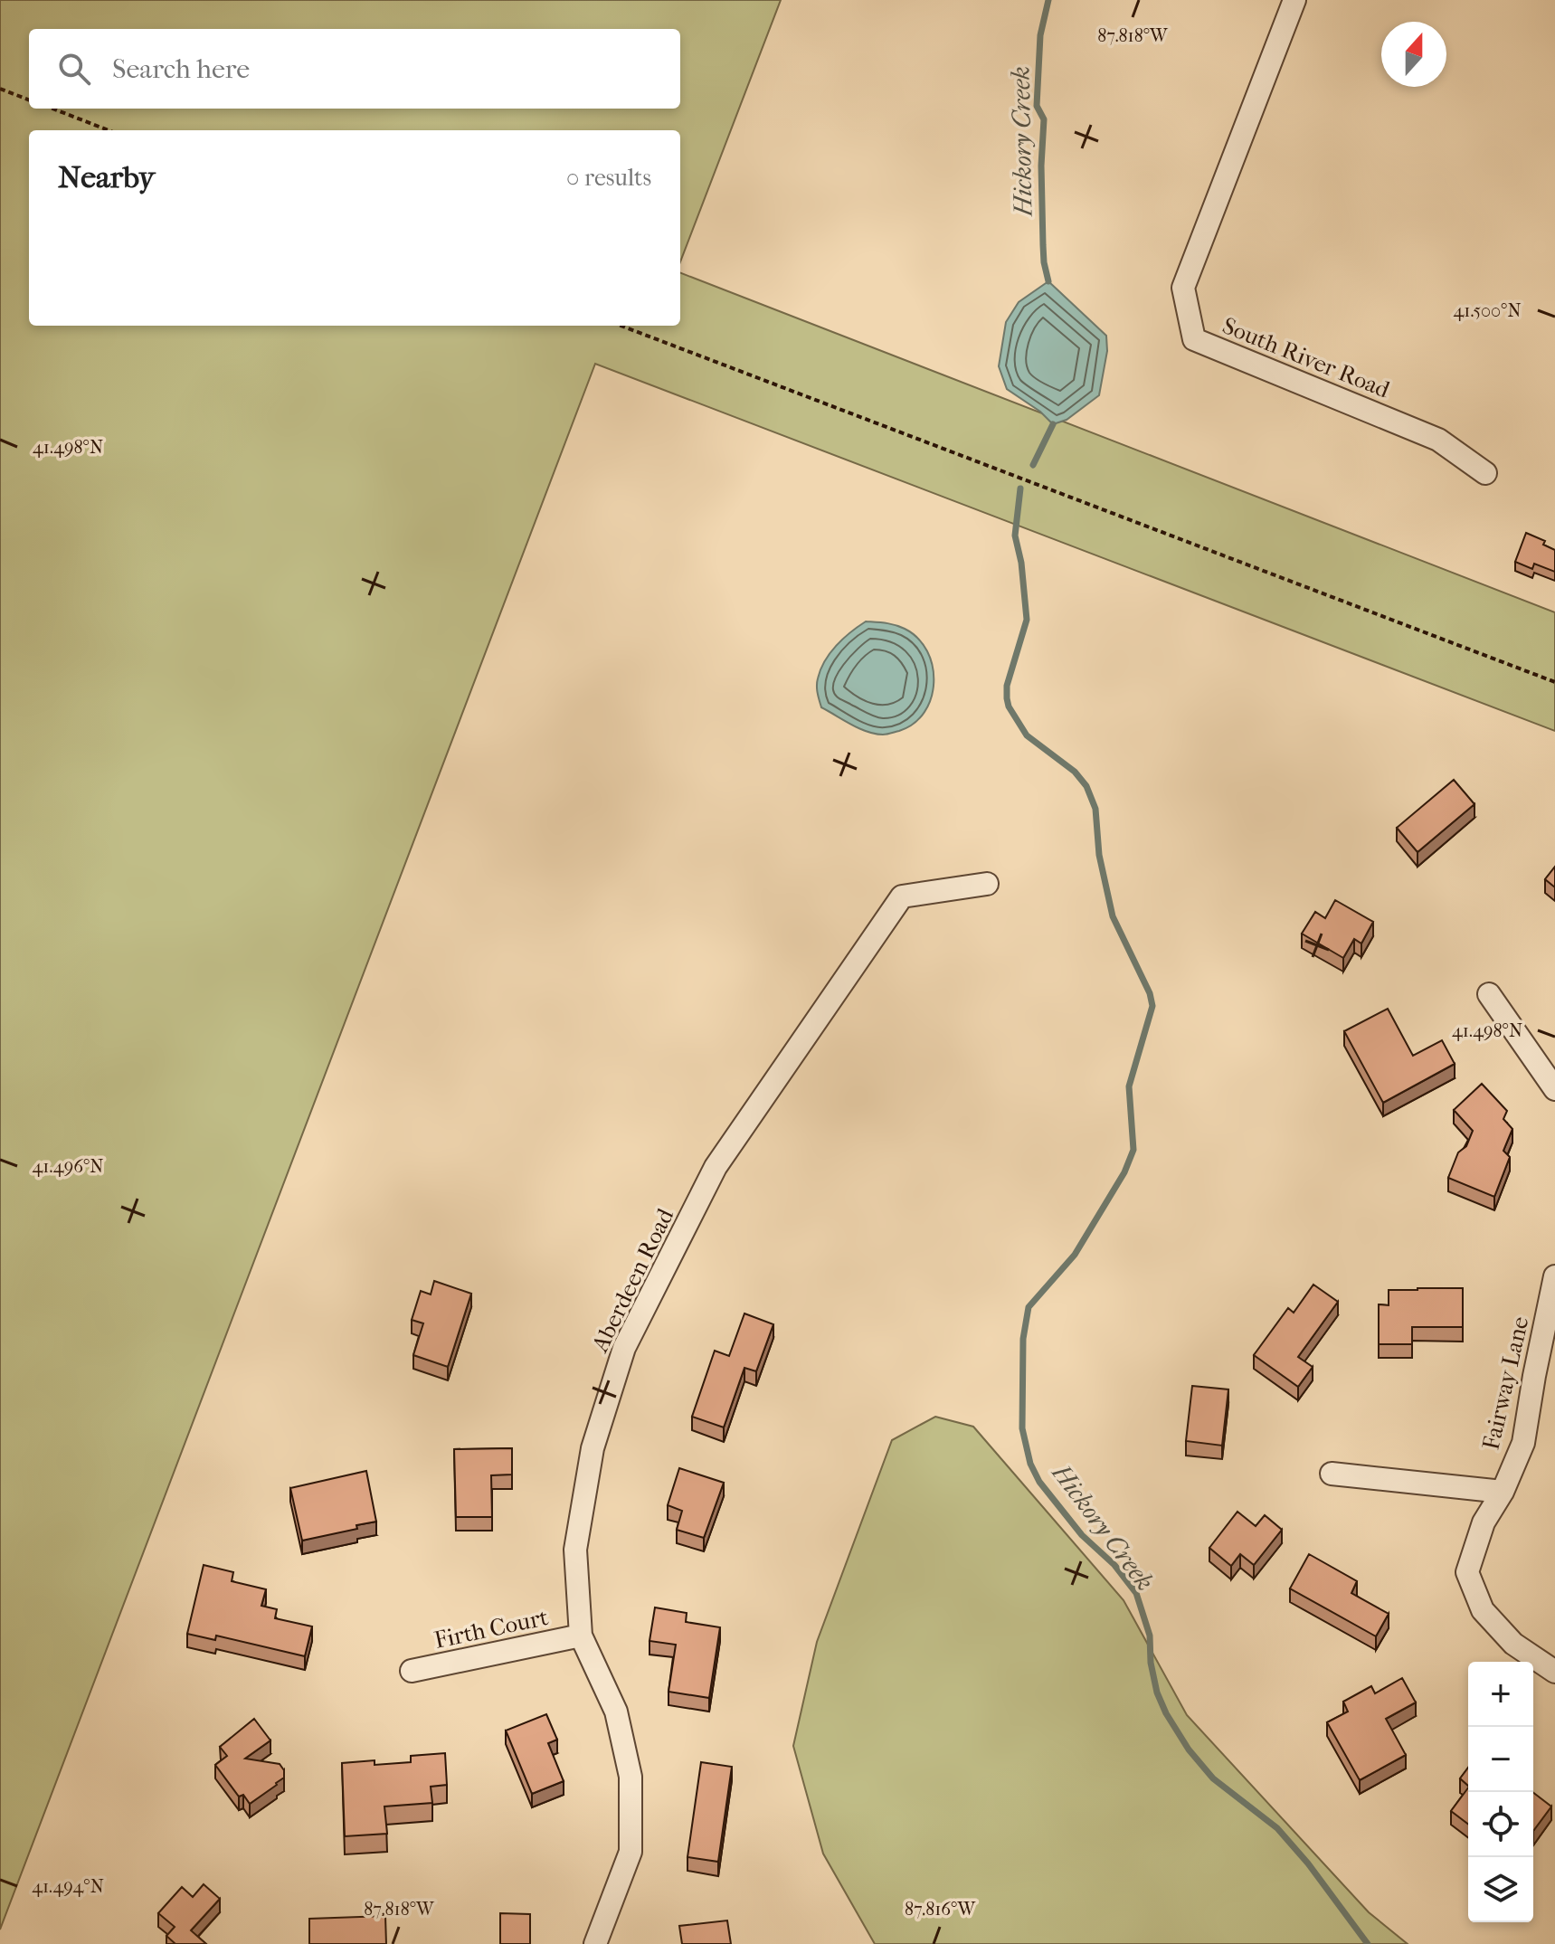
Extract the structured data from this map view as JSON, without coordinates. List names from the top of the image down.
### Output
{
  "streets": {
    "street": [
      "South River Road",
      "Aberdeen Road",
      "Fairway Lane",
      "Firth Court"
    ]
  },
  "crossings": [
    ["Aberdeen Road", "Firth Court"]
  ],
  "water": ["Hickory Creek"],
  "north": "top",
  "page": {
    "search": "Search here",
    "heading": ["Nearby", "0 results"],
    "map_buttons": ["+", "−"]
  },
  "coordinates": [
    "87.818°W",
    "41.500°N",
    "41.498°N",
    "41.496°N",
    "41.494°N",
    "87.816°W"
  ]
}
